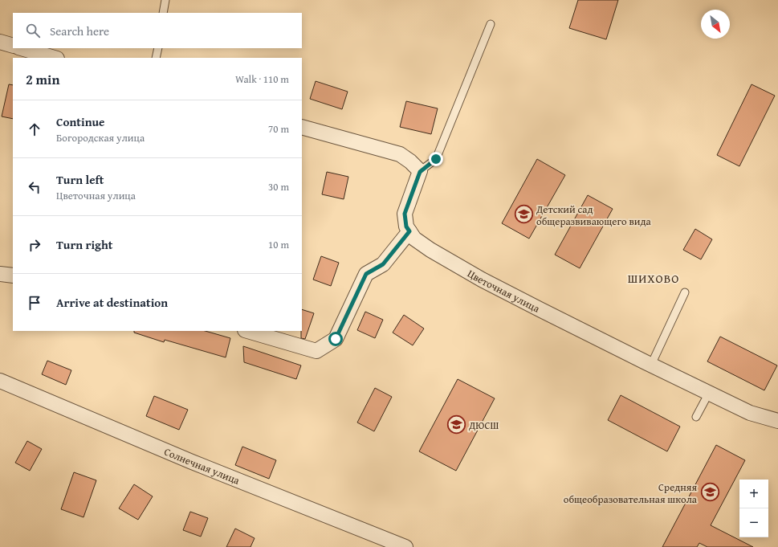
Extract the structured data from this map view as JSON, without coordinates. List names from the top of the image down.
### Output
{
  "streets": {
    "street": ["Цветочная улица", "Солнечная улица"]
  },
  "districts": ["ШИХОВО"],
  "places": {
    "school or university": ["Детский сад общеразвивающего вида", "ДЮСШ", "Средняя общеобразовательная школа"]
  },
  "north": "bottom right",
  "page": {
    "search": "Search here",
    "heading": ["2 min", "Walk · 110 m"],
    "list": [
      ["Continue", "Богородская улица", "70 m"],
      ["Turn left", "Цветочная улица", "30 m"],
      ["Turn right", "10 m"],
      "Arrive at destination"
    ],
    "map_buttons": ["+", "−"]
  }
}
